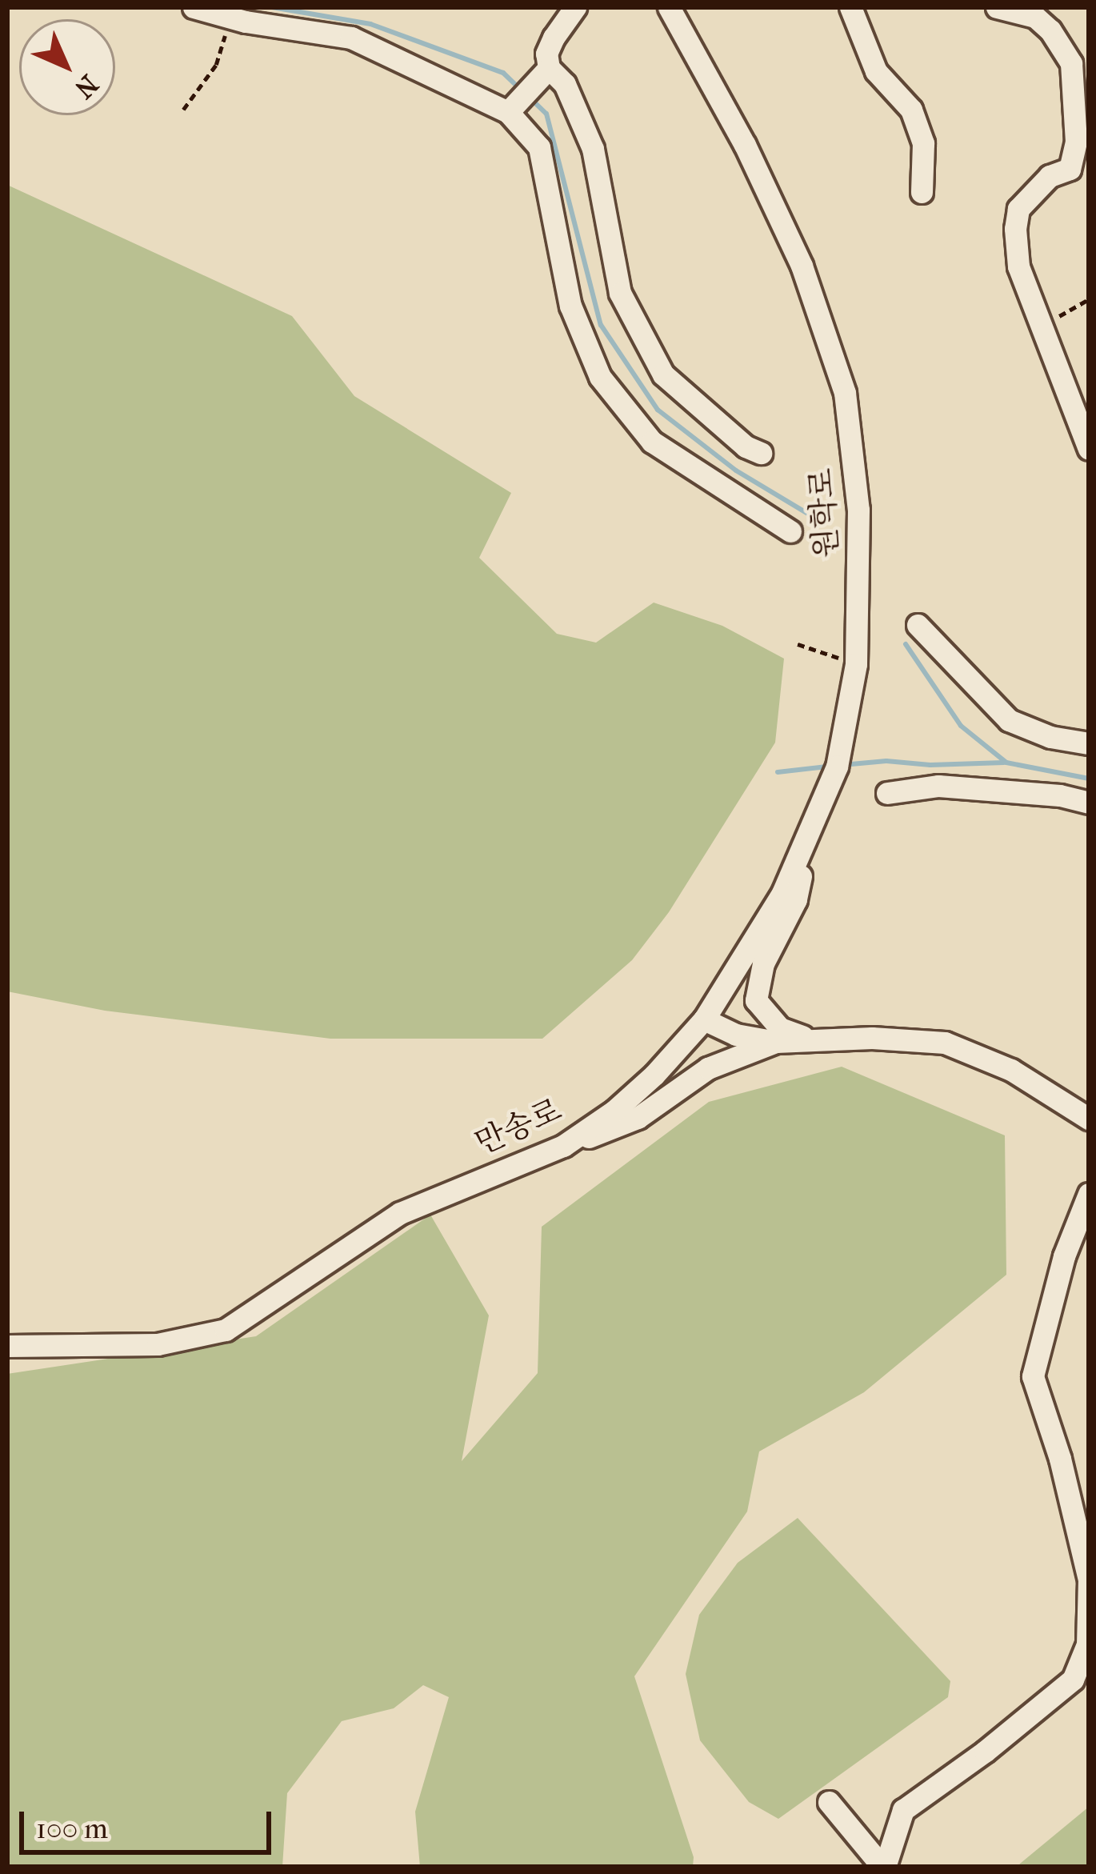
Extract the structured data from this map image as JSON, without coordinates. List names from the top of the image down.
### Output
{
  "streets": {
    "street": ["원학로", "만송로"]
  },
  "crossings": [
    ["원학로", "만송로"]
  ],
  "scale_bar": "100 m",
  "north": "bottom right"
}
